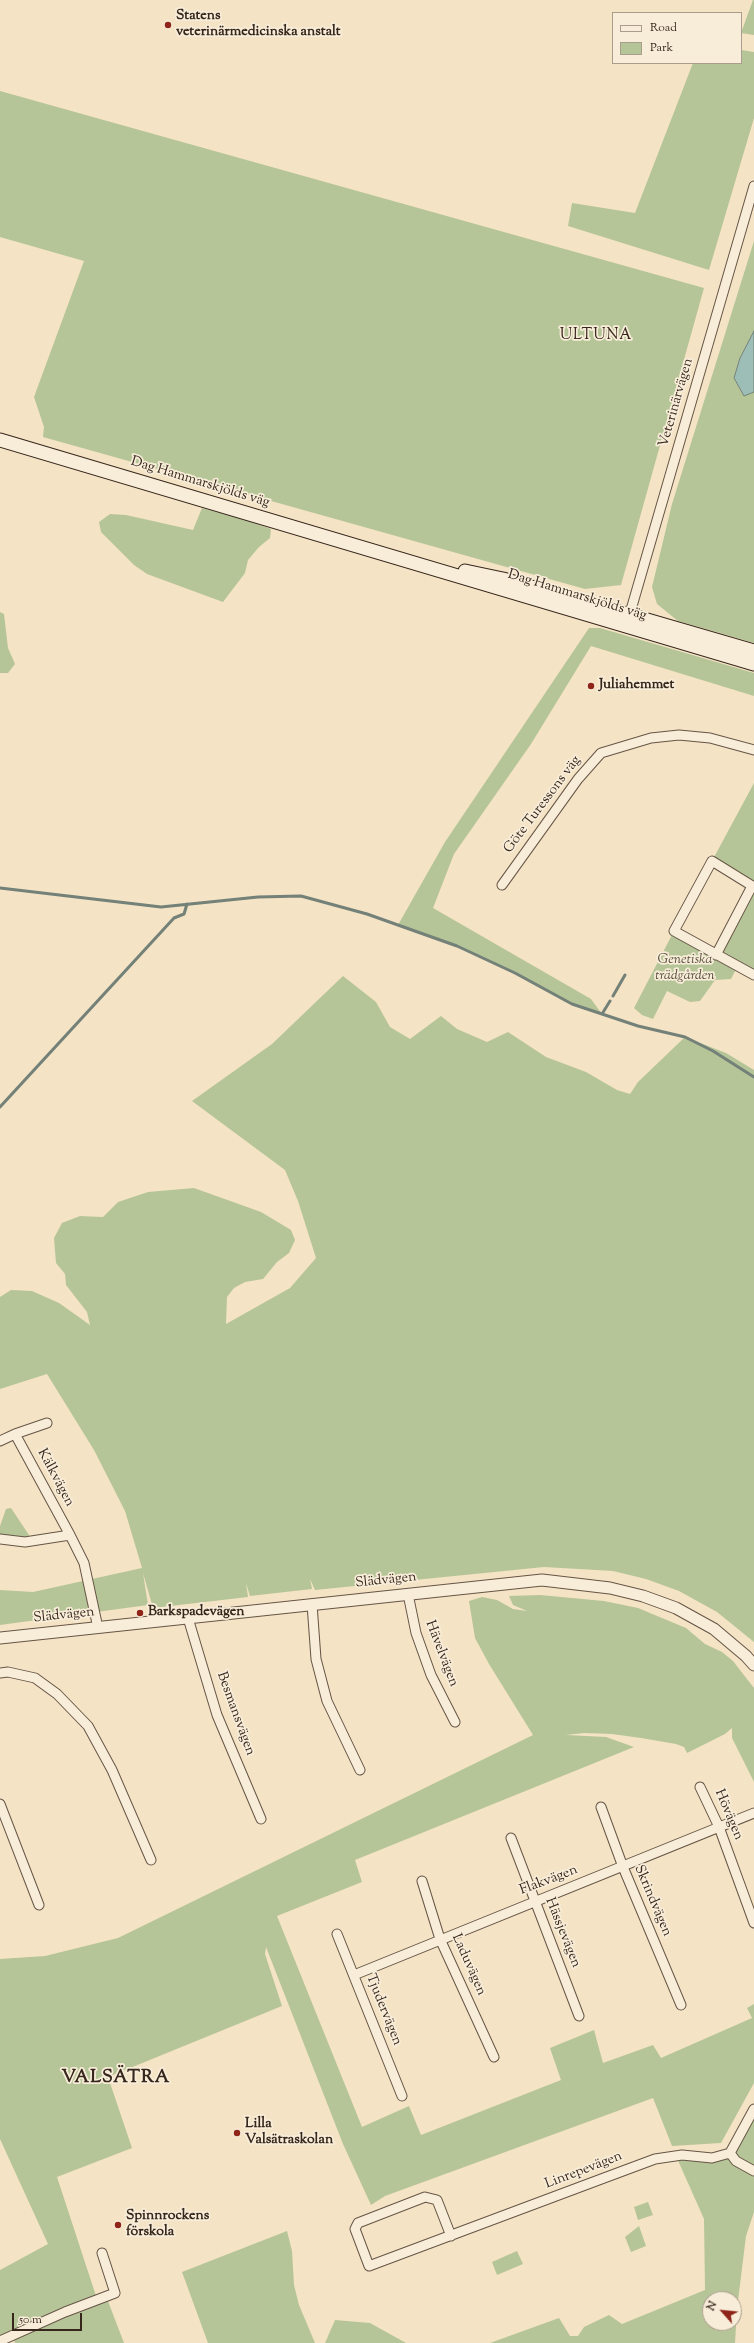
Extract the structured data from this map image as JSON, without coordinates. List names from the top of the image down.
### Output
{
  "streets": {
    "main road": ["Dag Hammarskjölds väg"],
    "street": [
      "Veterinärvägen",
      "Göte Turessons väg",
      "Kälkvägen",
      "Slädvägen",
      "Hävelvägen",
      "Besmansvägen",
      "Hövägen",
      "Flakvägen",
      "Skrindvägen",
      "Hässjevägen",
      "Laduvägen",
      "Tjudervägen",
      "Linrepevägen"
    ]
  },
  "crossings": [
    ["Veterinärvägen", "Dag Hammarskjölds väg"],
    ["Kälkvägen", "Slädvägen"],
    ["Slädvägen", "Hävelvägen"],
    ["Slädvägen", "Besmansvägen"],
    ["Hövägen", "Flakvägen"],
    ["Flakvägen", "Skrindvägen"],
    ["Flakvägen", "Hässjevägen"],
    ["Flakvägen", "Laduvägen"],
    ["Flakvägen", "Tjudervägen"]
  ],
  "districts": ["ULTUNA", "VALSÄTRA"],
  "parks": ["Genetiska trädgården"],
  "places": [
    "Statens veterinärmedicinska anstalt",
    "Juliahemmet",
    "Barkspadevägen",
    "Lilla Valsätraskolan",
    "Spinnrockens förskola"
  ],
  "legend": ["Road", "Park"],
  "scale_bar": "50 m",
  "north": "top left"
}
